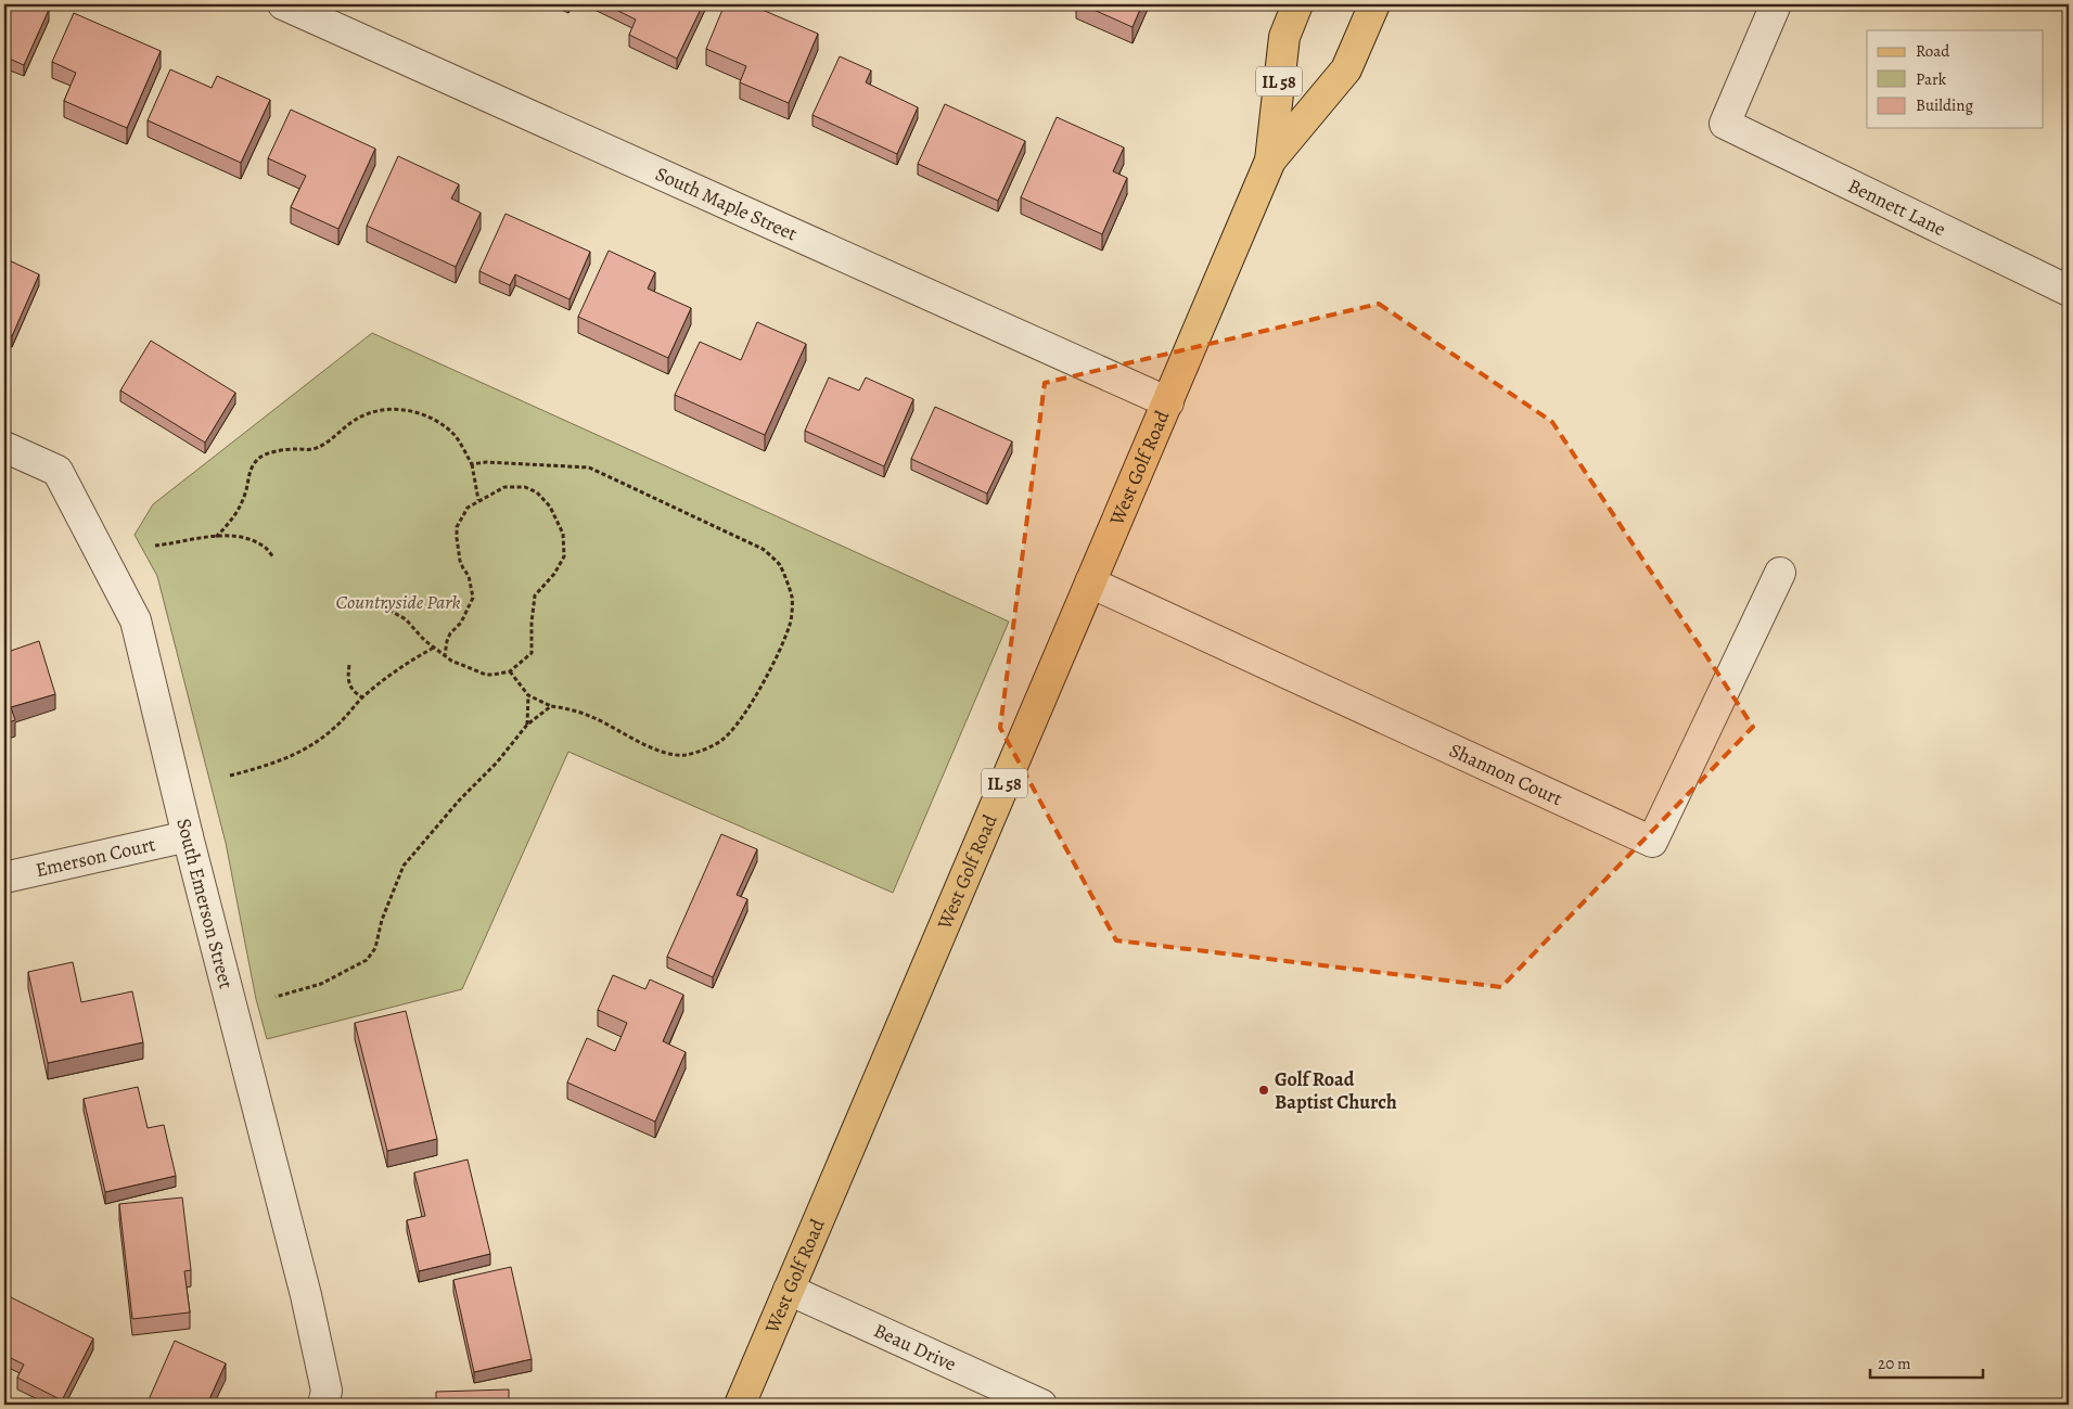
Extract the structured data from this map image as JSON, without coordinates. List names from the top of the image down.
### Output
{
  "streets": {
    "main road": ["IL 58", "West Golf Road"],
    "street": [
      "South Maple Street",
      "Bennett Lane",
      "Shannon Court",
      "Emerson Court",
      "South Emerson Street",
      "Beau Drive"
    ]
  },
  "crossings": [
    ["South Maple Street", "West Golf Road"],
    ["West Golf Road", "Shannon Court"],
    ["West Golf Road", "Beau Drive"],
    ["Emerson Court", "South Emerson Street"]
  ],
  "parks": ["Countryside Park"],
  "places": ["Golf Road Baptist Church"],
  "legend": ["Road", "Park", "Building"],
  "scale_bar": "20 m"
}
